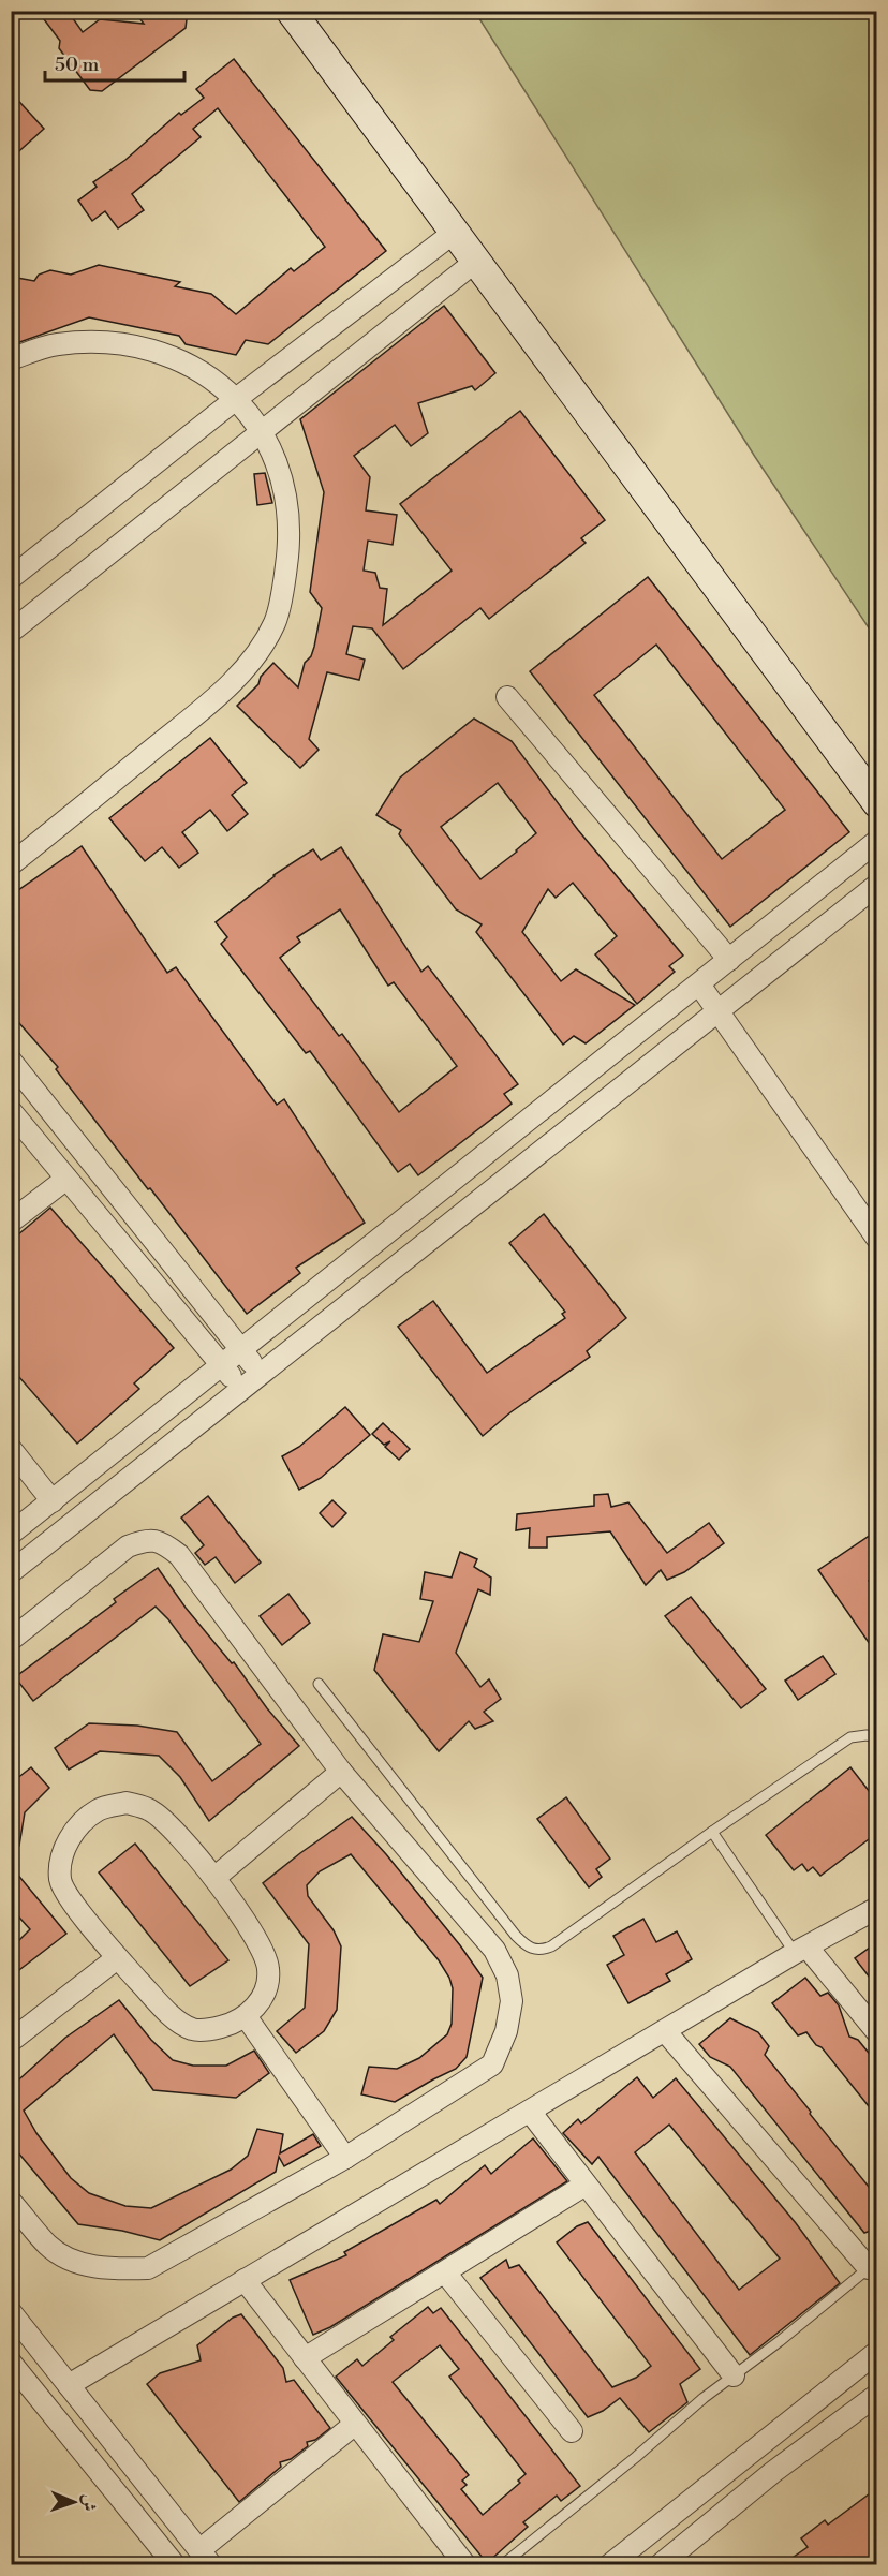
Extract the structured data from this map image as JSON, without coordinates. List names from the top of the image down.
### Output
{
  "scale_bar": "50 m",
  "north": "right"
}
